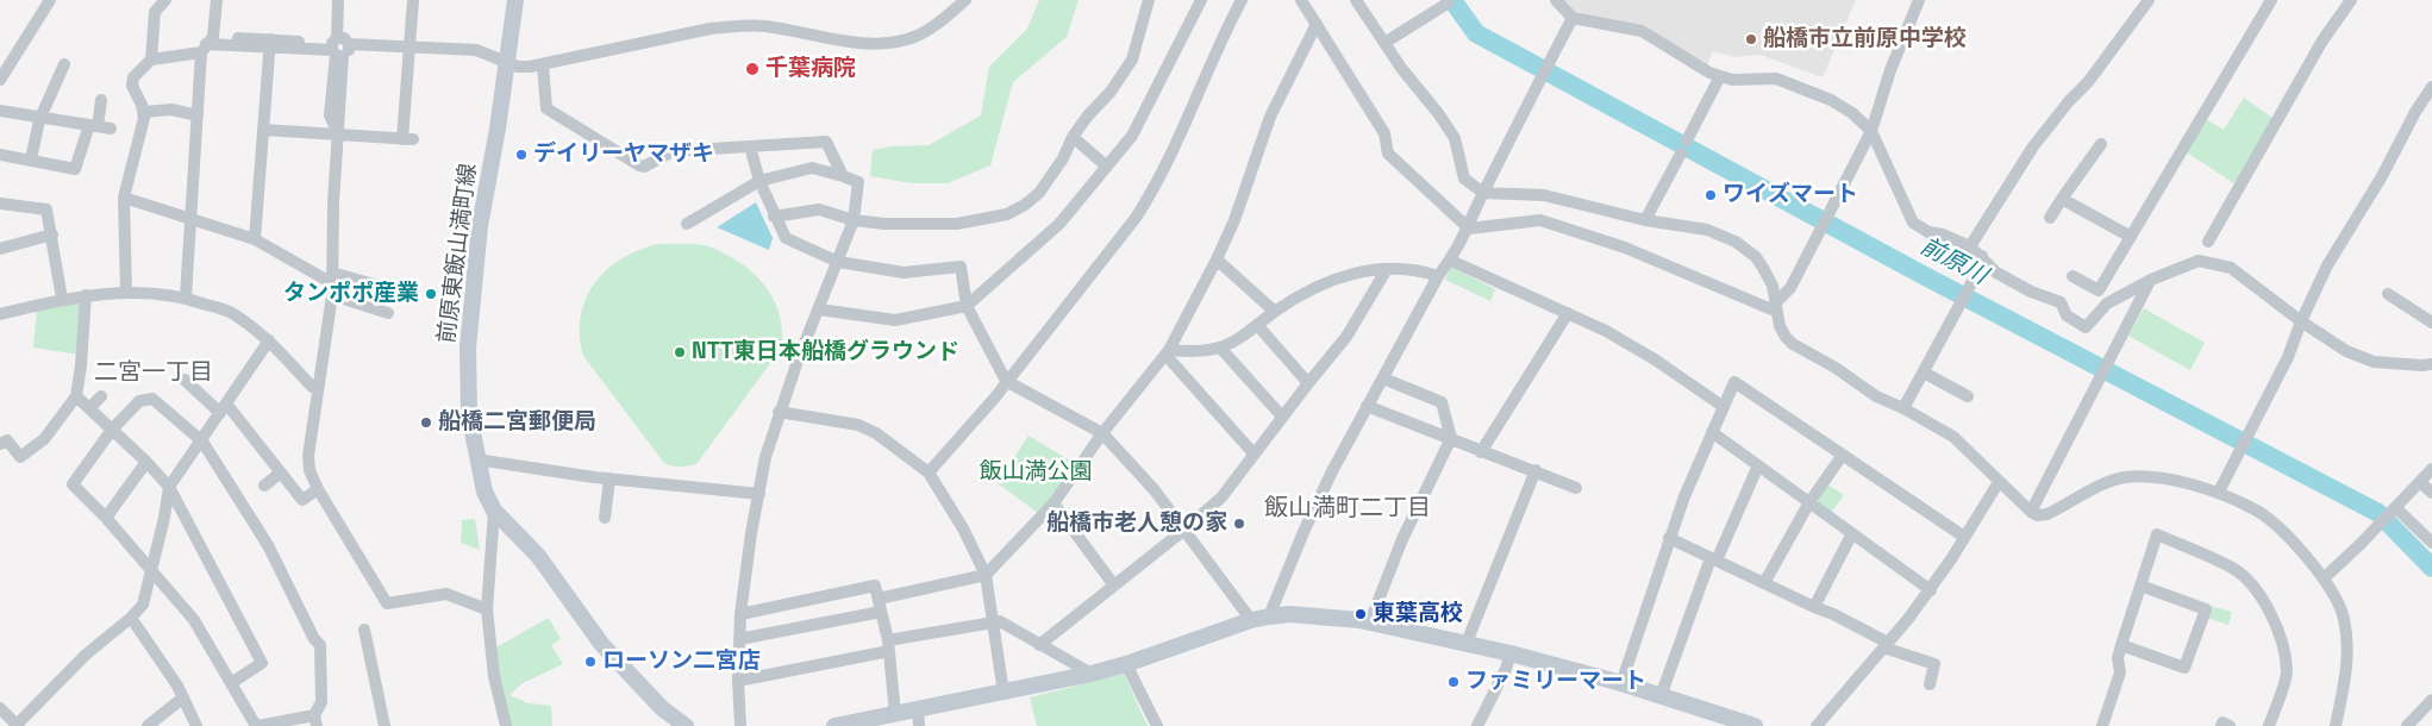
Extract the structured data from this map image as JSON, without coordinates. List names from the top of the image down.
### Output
{
  "streets": {
    "street": ["前原東飯山満町線"]
  },
  "districts": ["二宮一丁目", "飯山満町二丁目"],
  "water": ["前原川"],
  "parks": ["飯山満公園"],
  "places": [
    "船橋市立前原中学校",
    "千葉病院",
    "デイリーヤマザキ",
    "ワイズマート",
    "タンポポ産業",
    "NTT東日本船橋グラウンド",
    "船橋二宮郵便局",
    "船橋市老人憩の家",
    "東葉高校",
    "ローソン二宮店",
    "ファミリーマート"
  ]
}
